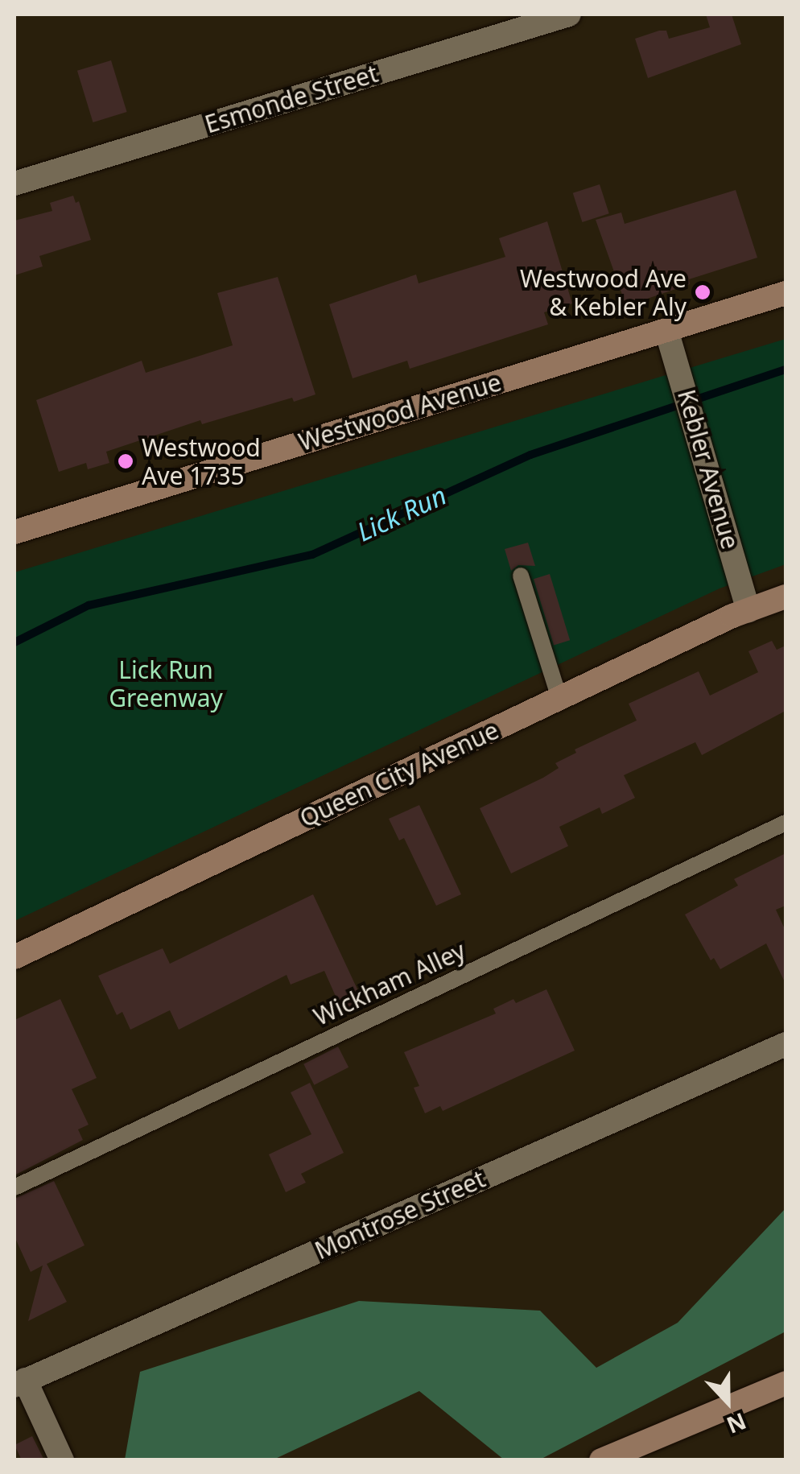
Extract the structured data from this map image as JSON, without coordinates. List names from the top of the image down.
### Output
{
  "streets": {
    "main road": ["Westwood Avenue", "Queen City Avenue"],
    "street": ["Esmonde Street", "Kebler Avenue", "Montrose Street"],
    "lane": ["Wickham Alley"]
  },
  "crossings": [
    ["Westwood Avenue", "Kebler Avenue"],
    ["Kebler Avenue", "Queen City Avenue"]
  ],
  "water": ["Lick Run"],
  "parks": ["Lick Run Greenway"],
  "places": ["Westwood Ave & Kebler Aly", "Westwood Ave 1735"],
  "north": "bottom"
}
